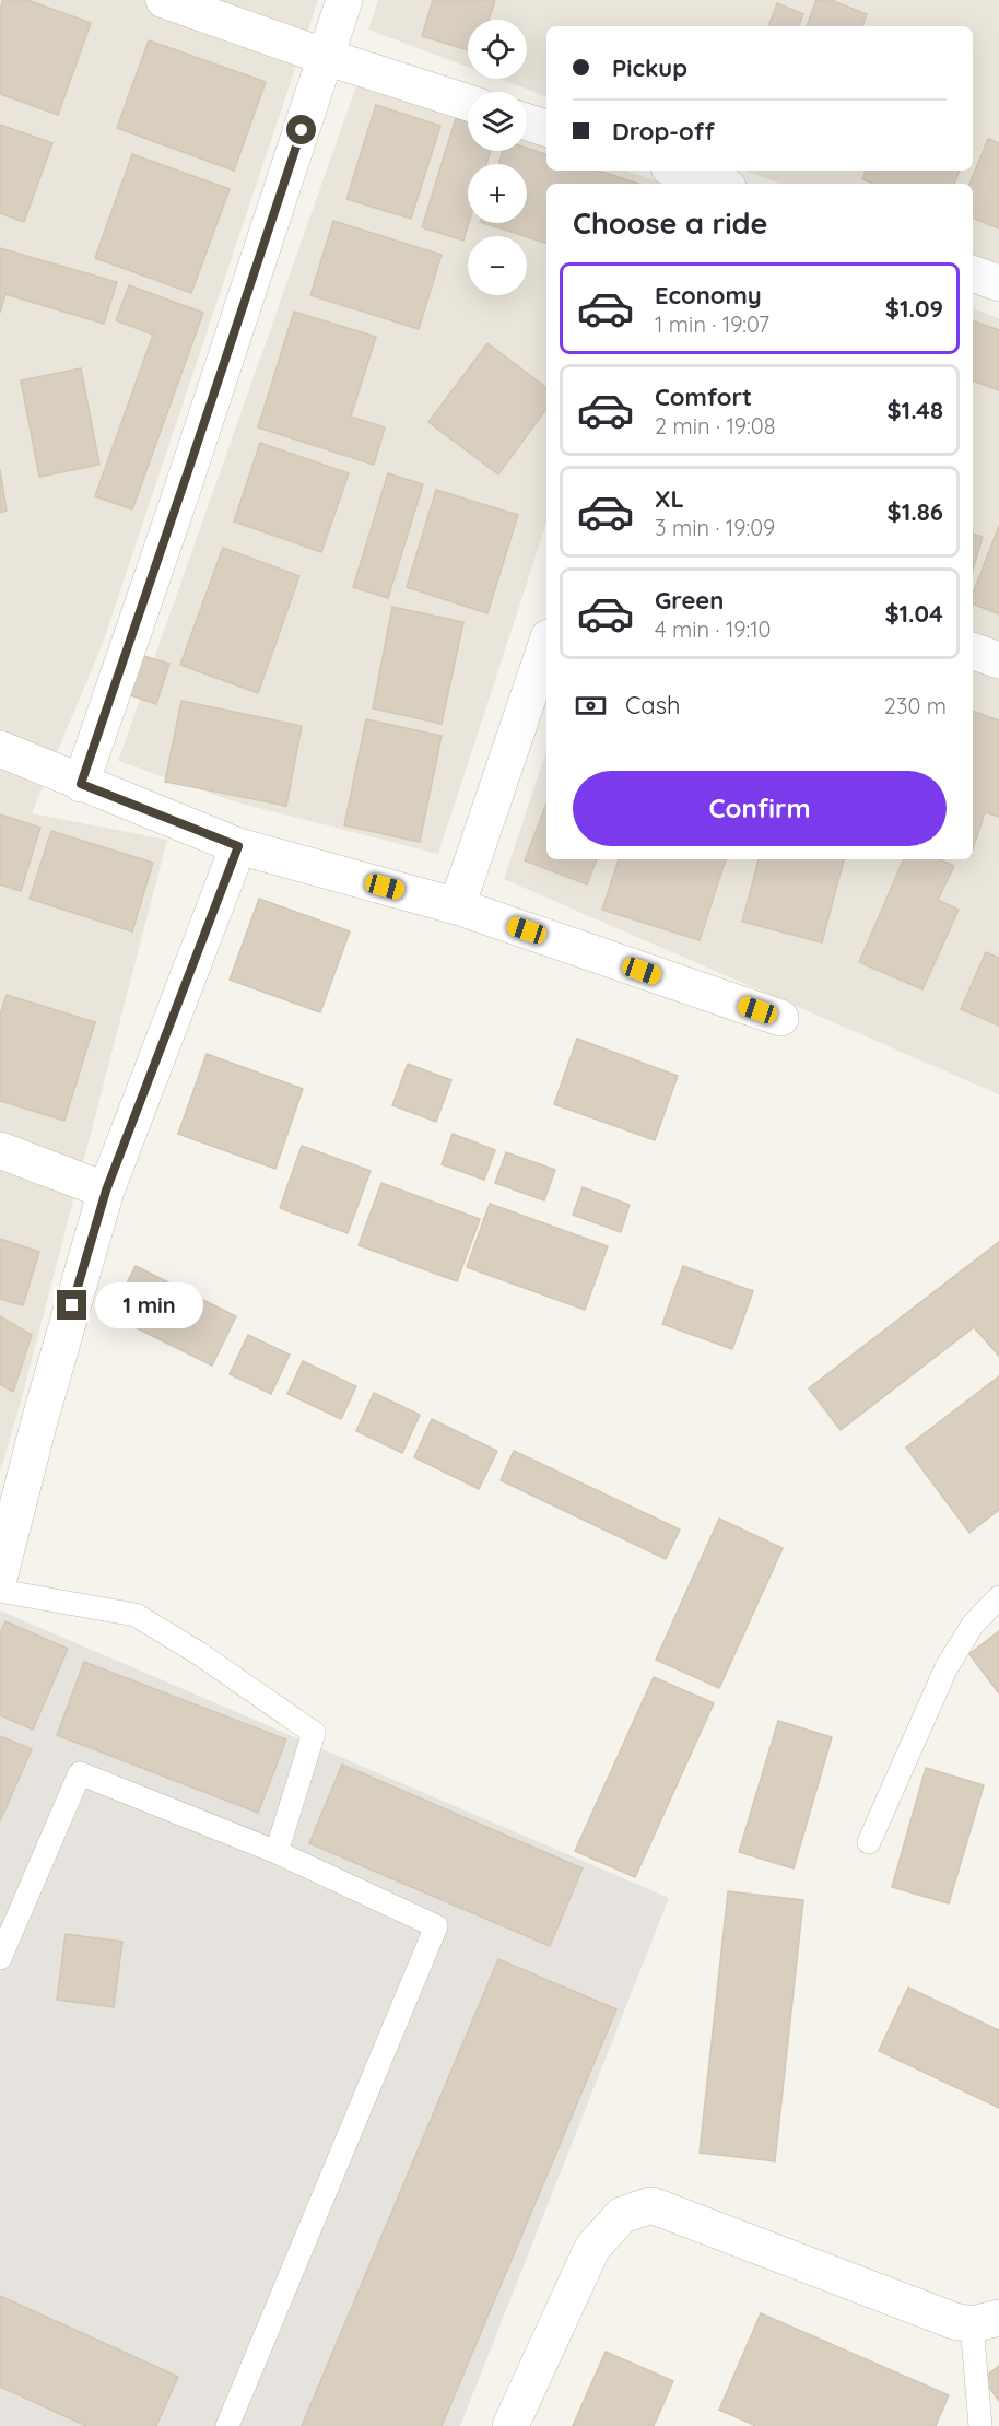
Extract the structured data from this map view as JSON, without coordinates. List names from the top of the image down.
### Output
{
  "page": {
    "map_buttons": ["+", "−"],
    "banner": ["Pickup", "Drop-off"],
    "heading": "Choose a ride",
    "list": [
      {
        "name": "Economy",
        "note": "1 min · 19:07",
        "value": "$1.09"
      },
      {
        "name": "Comfort",
        "note": "2 min · 19:08",
        "value": "$1.48"
      },
      {
        "name": "XL",
        "note": "3 min · 19:09",
        "value": "$1.86"
      },
      {
        "name": "Green",
        "note": "4 min · 19:10",
        "value": "$1.04"
      }
    ],
    "pay": ["Cash", "230 m"],
    "buttons": "Confirm",
    "bubble": "1 min"
  }
}
